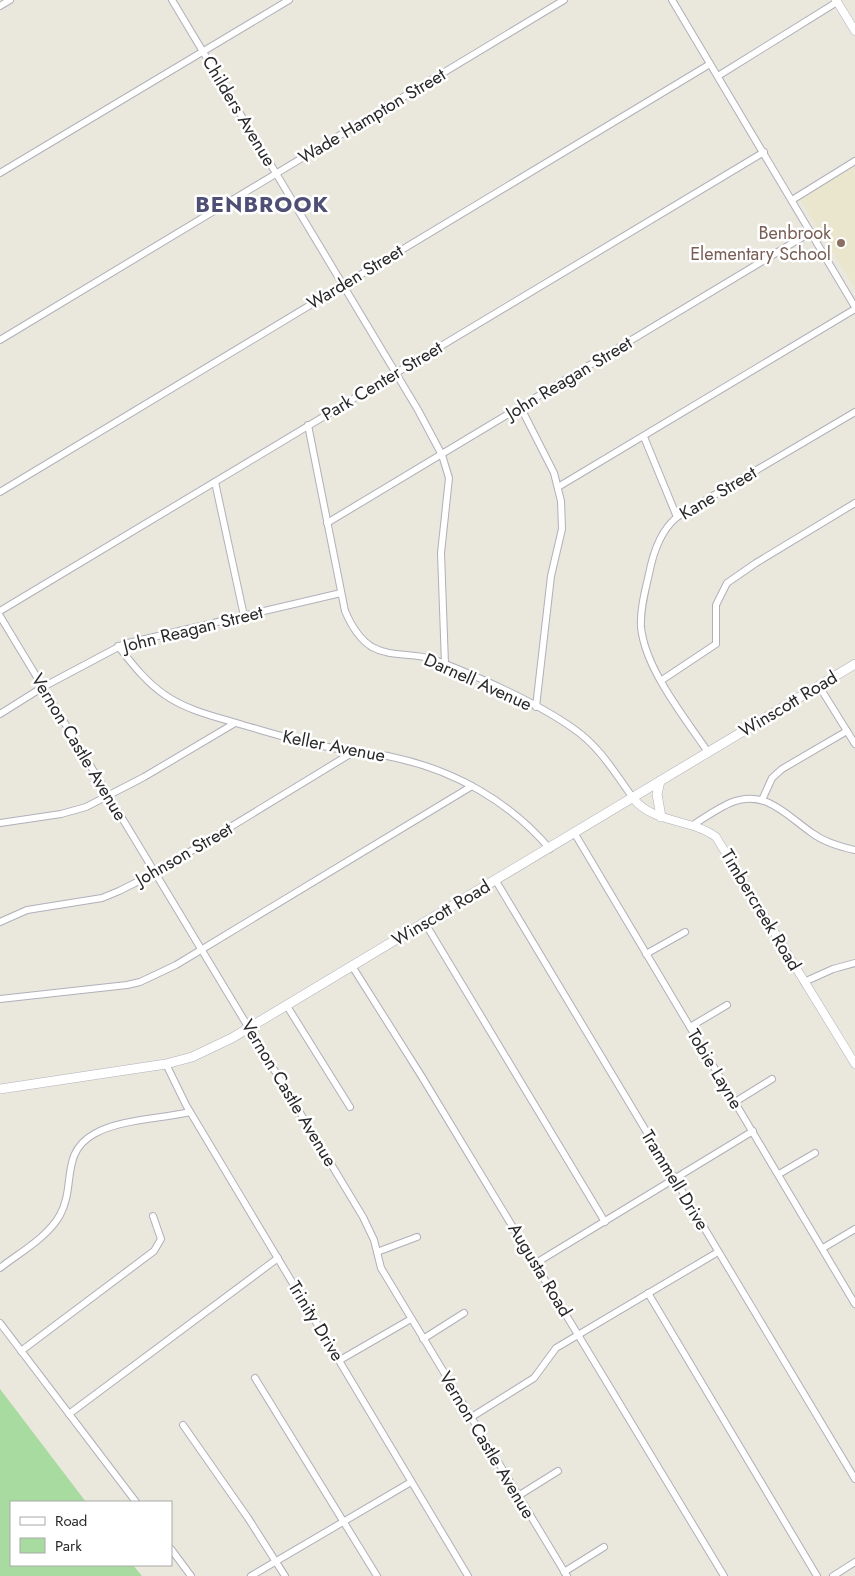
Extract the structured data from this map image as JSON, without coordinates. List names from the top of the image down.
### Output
{
  "streets": {
    "main road": ["Winscott Road"],
    "street": [
      "Childers Avenue",
      "Wade Hampton Street",
      "Warden Street",
      "John Reagan Street",
      "Park Center Street",
      "Kane Street",
      "Darnell Avenue",
      "Keller Avenue",
      "Vernon Castle Avenue",
      "Johnson Street",
      "Timbercreek Road",
      "Tobie Layne",
      "Trammell Drive",
      "Augusta Road",
      "Trinity Drive"
    ]
  },
  "crossings": [
    ["Childers Avenue", "Wade Hampton Street"],
    ["Childers Avenue", "Warden Street"],
    ["Childers Avenue", "John Reagan Street"],
    ["Childers Avenue", "Park Center Street"],
    ["Childers Avenue", "Darnell Avenue"],
    ["John Reagan Street", "Darnell Avenue"],
    ["John Reagan Street", "Keller Avenue"],
    ["John Reagan Street", "Vernon Castle Avenue"],
    ["Park Center Street", "Darnell Avenue"],
    ["Kane Street", "Winscott Road"],
    ["Darnell Avenue", "Winscott Road"],
    ["Darnell Avenue", "Timbercreek Road"],
    ["Winscott Road", "Keller Avenue"],
    ["Winscott Road", "Vernon Castle Avenue"],
    ["Winscott Road", "Timbercreek Road"],
    ["Winscott Road", "Tobie Layne"],
    ["Winscott Road", "Trammell Drive"],
    ["Winscott Road", "Augusta Road"],
    ["Winscott Road", "Trinity Drive"],
    ["Keller Avenue", "Johnson Street"],
    ["Vernon Castle Avenue", "Johnson Street"]
  ],
  "districts": ["BENBROOK"],
  "places": ["Benbrook Elementary School"],
  "legend": ["Road", "Park"]
}
